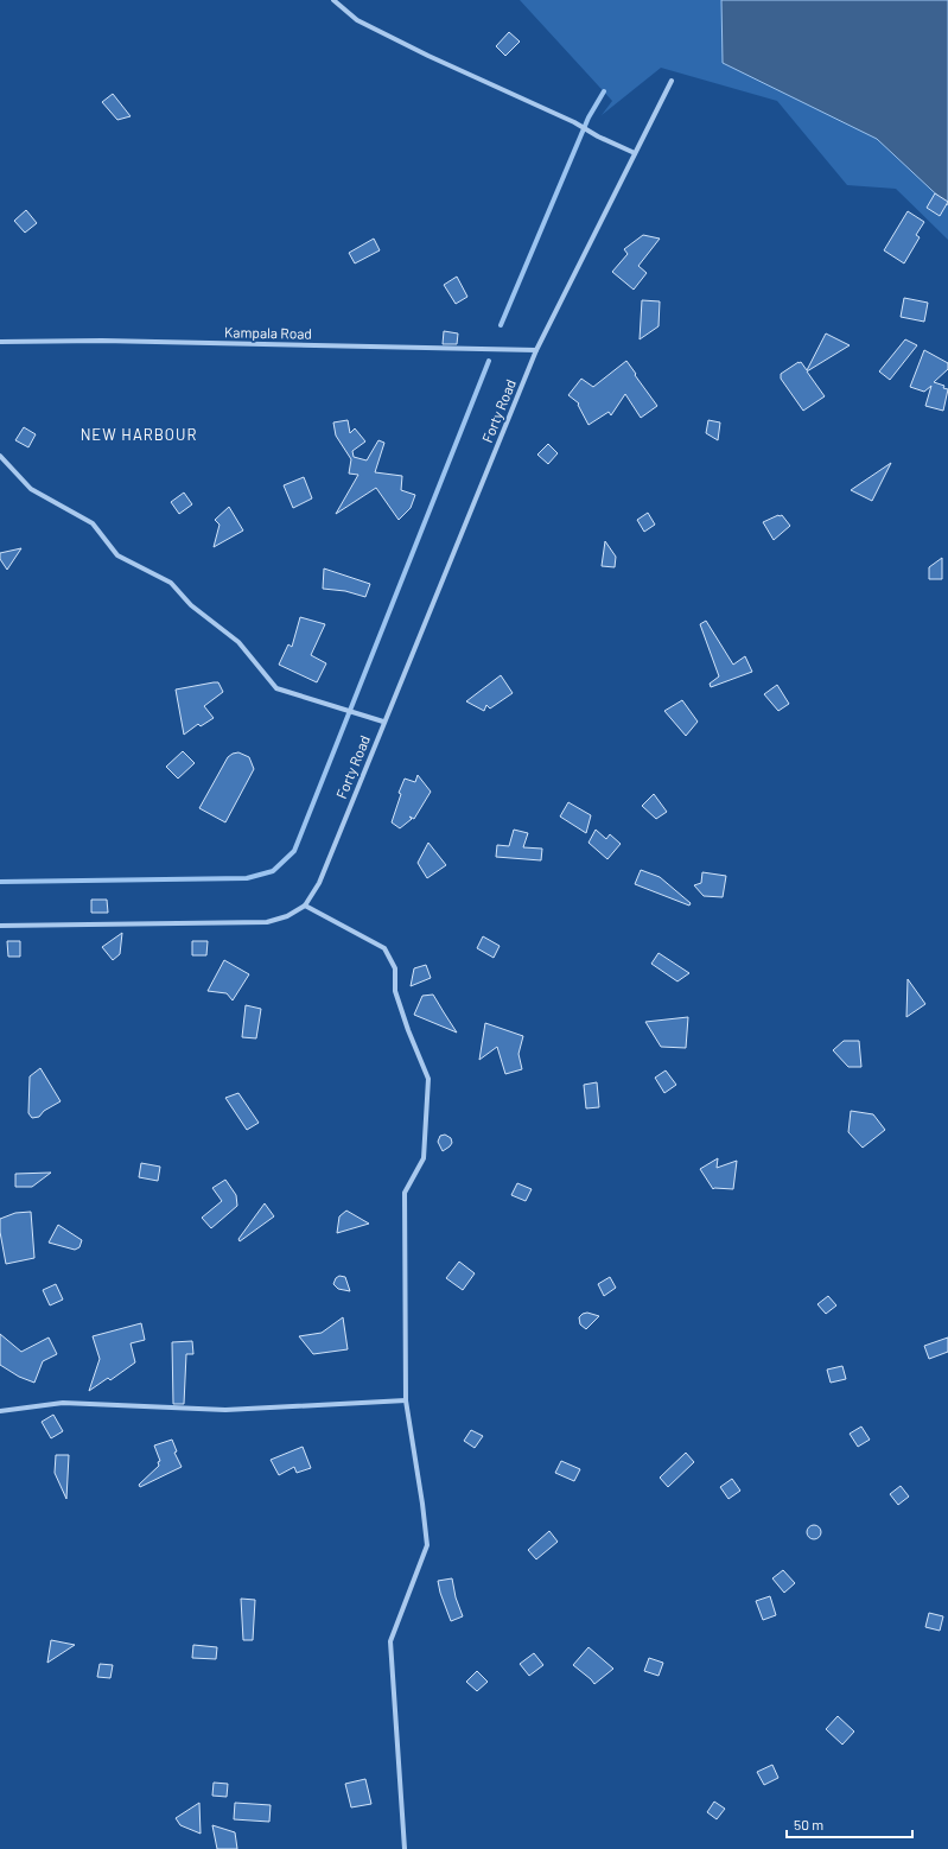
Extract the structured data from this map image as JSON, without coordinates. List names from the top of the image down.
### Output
{
  "streets": {
    "street": ["Kampala Road", "Forty Road"]
  },
  "crossings": [
    ["Kampala Road", "Forty Road"]
  ],
  "districts": ["NEW HARBOUR"],
  "scale_bar": "50 m"
}
